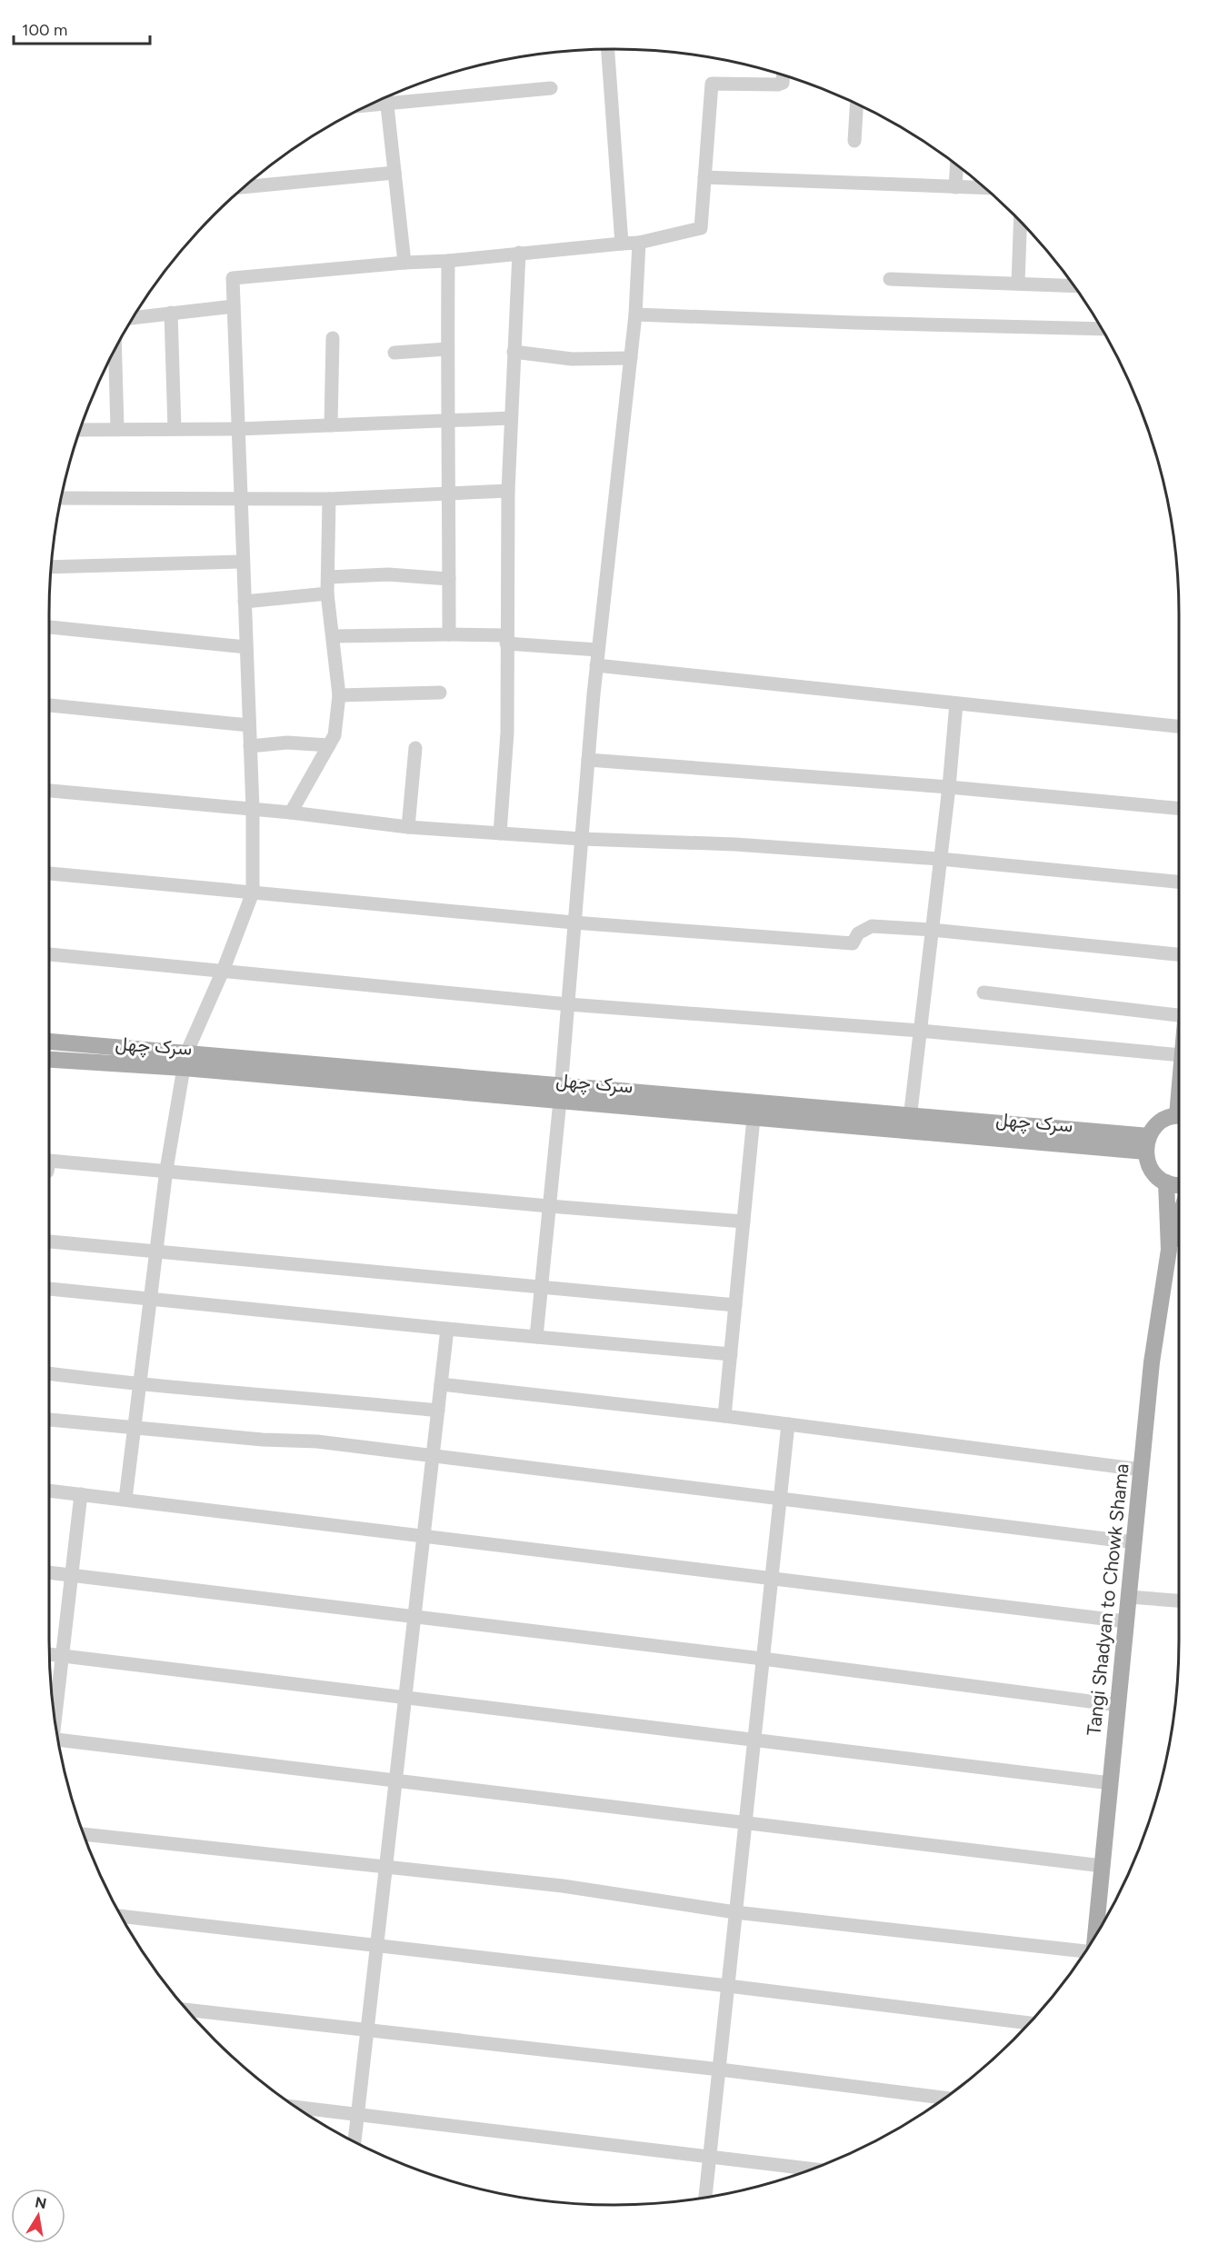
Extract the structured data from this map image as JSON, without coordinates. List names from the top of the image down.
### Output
{
  "streets": {
    "main road": ["سرک چهل", "Tangi Shadyan to Chowk Shama"]
  },
  "scale_bar": "100 m",
  "north": "top"
}
